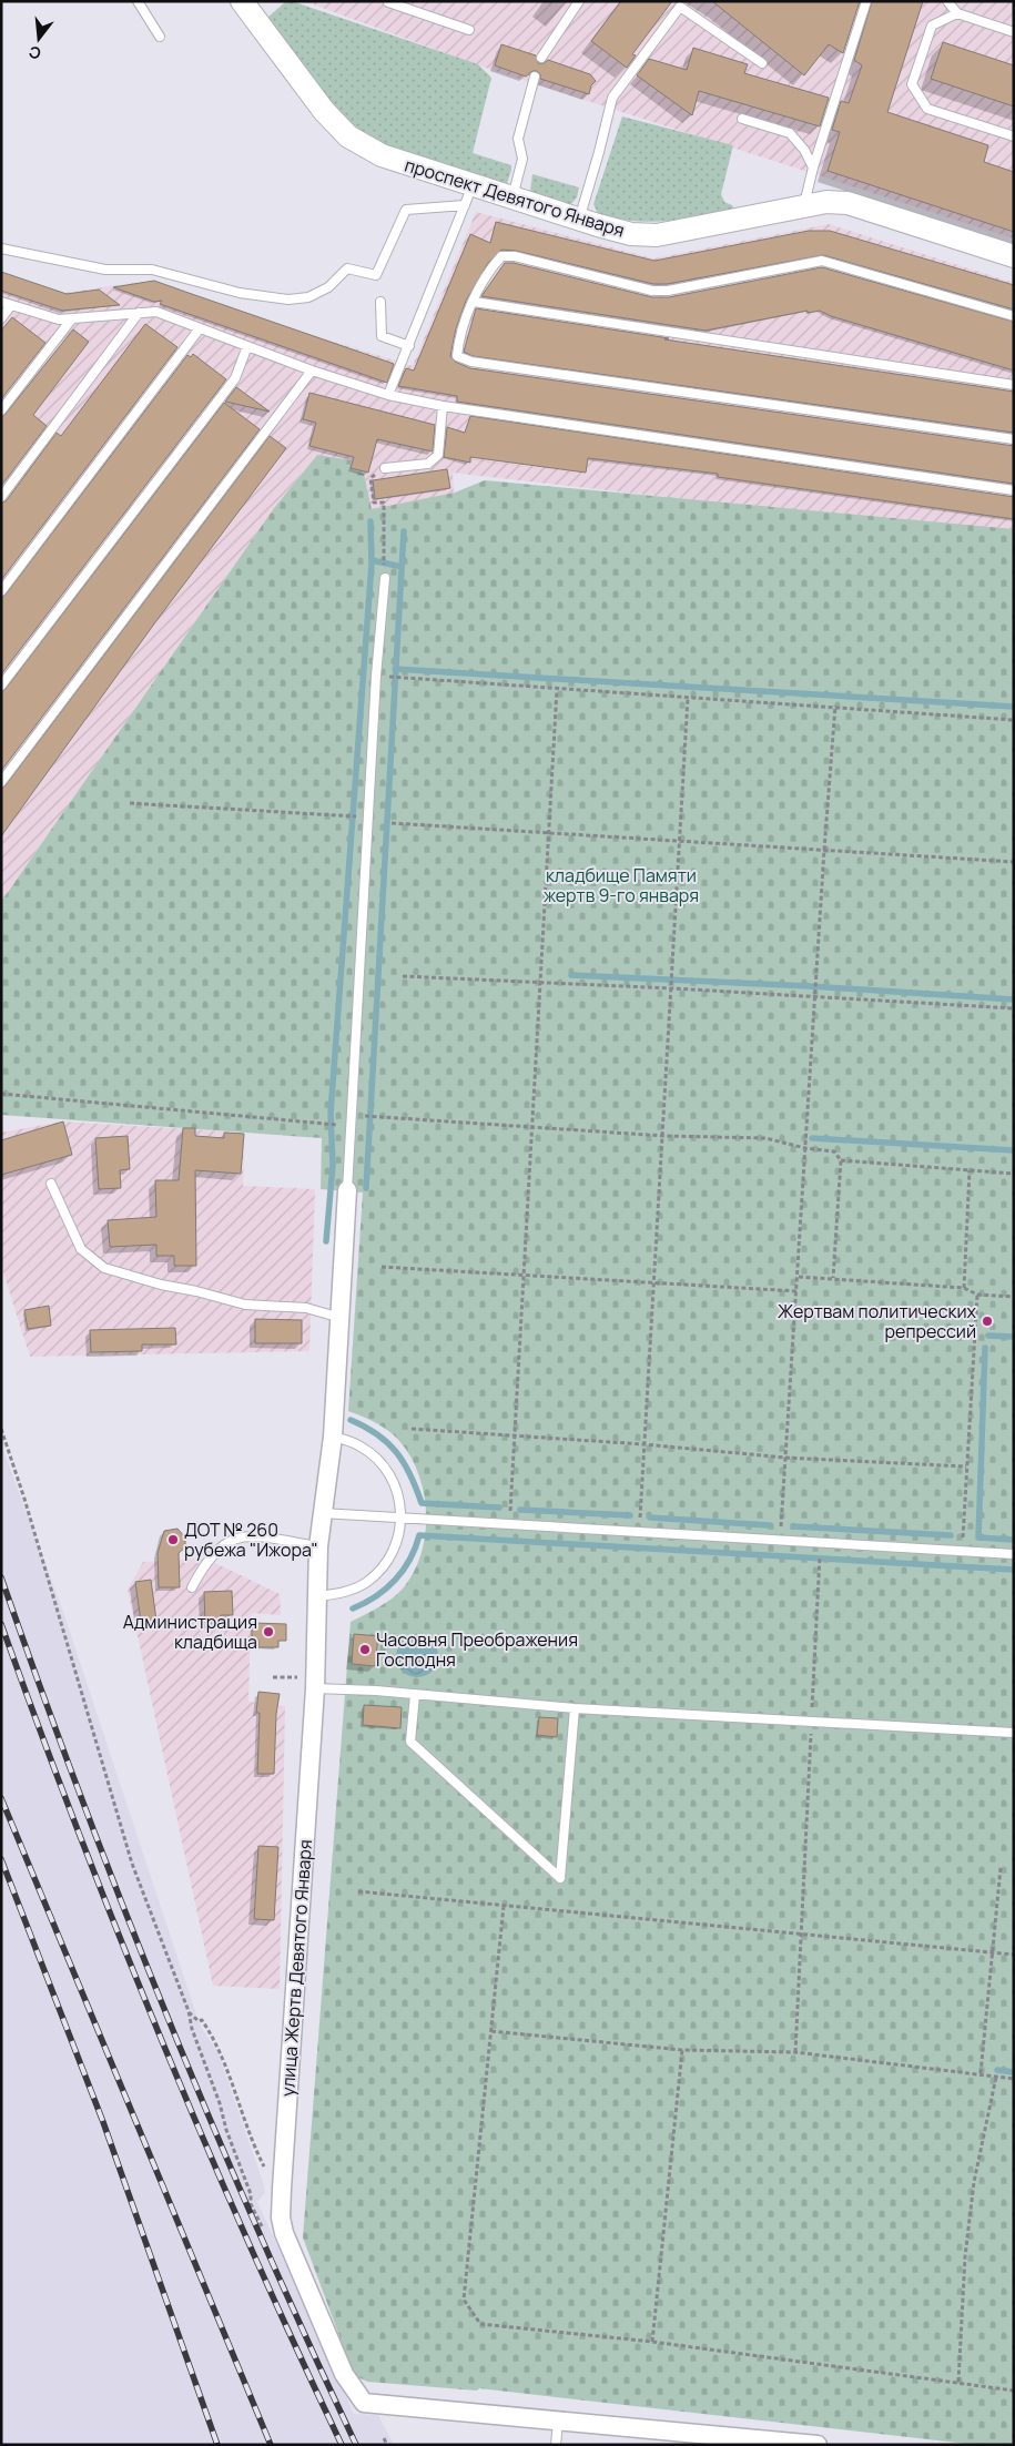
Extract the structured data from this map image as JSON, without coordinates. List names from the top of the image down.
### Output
{
  "streets": {
    "street": ["проспект Девятого Января", "улица Жертв Девятого Января"]
  },
  "parks": ["кладбище Памяти жертв 9-го января"],
  "places": [
    "Жертвам политических репрессий",
    "ДОТ № 260 рубежа \"Ижора\"",
    "Администрация кладбища",
    "Часовня Преображения Господня"
  ],
  "north": "bottom"
}
